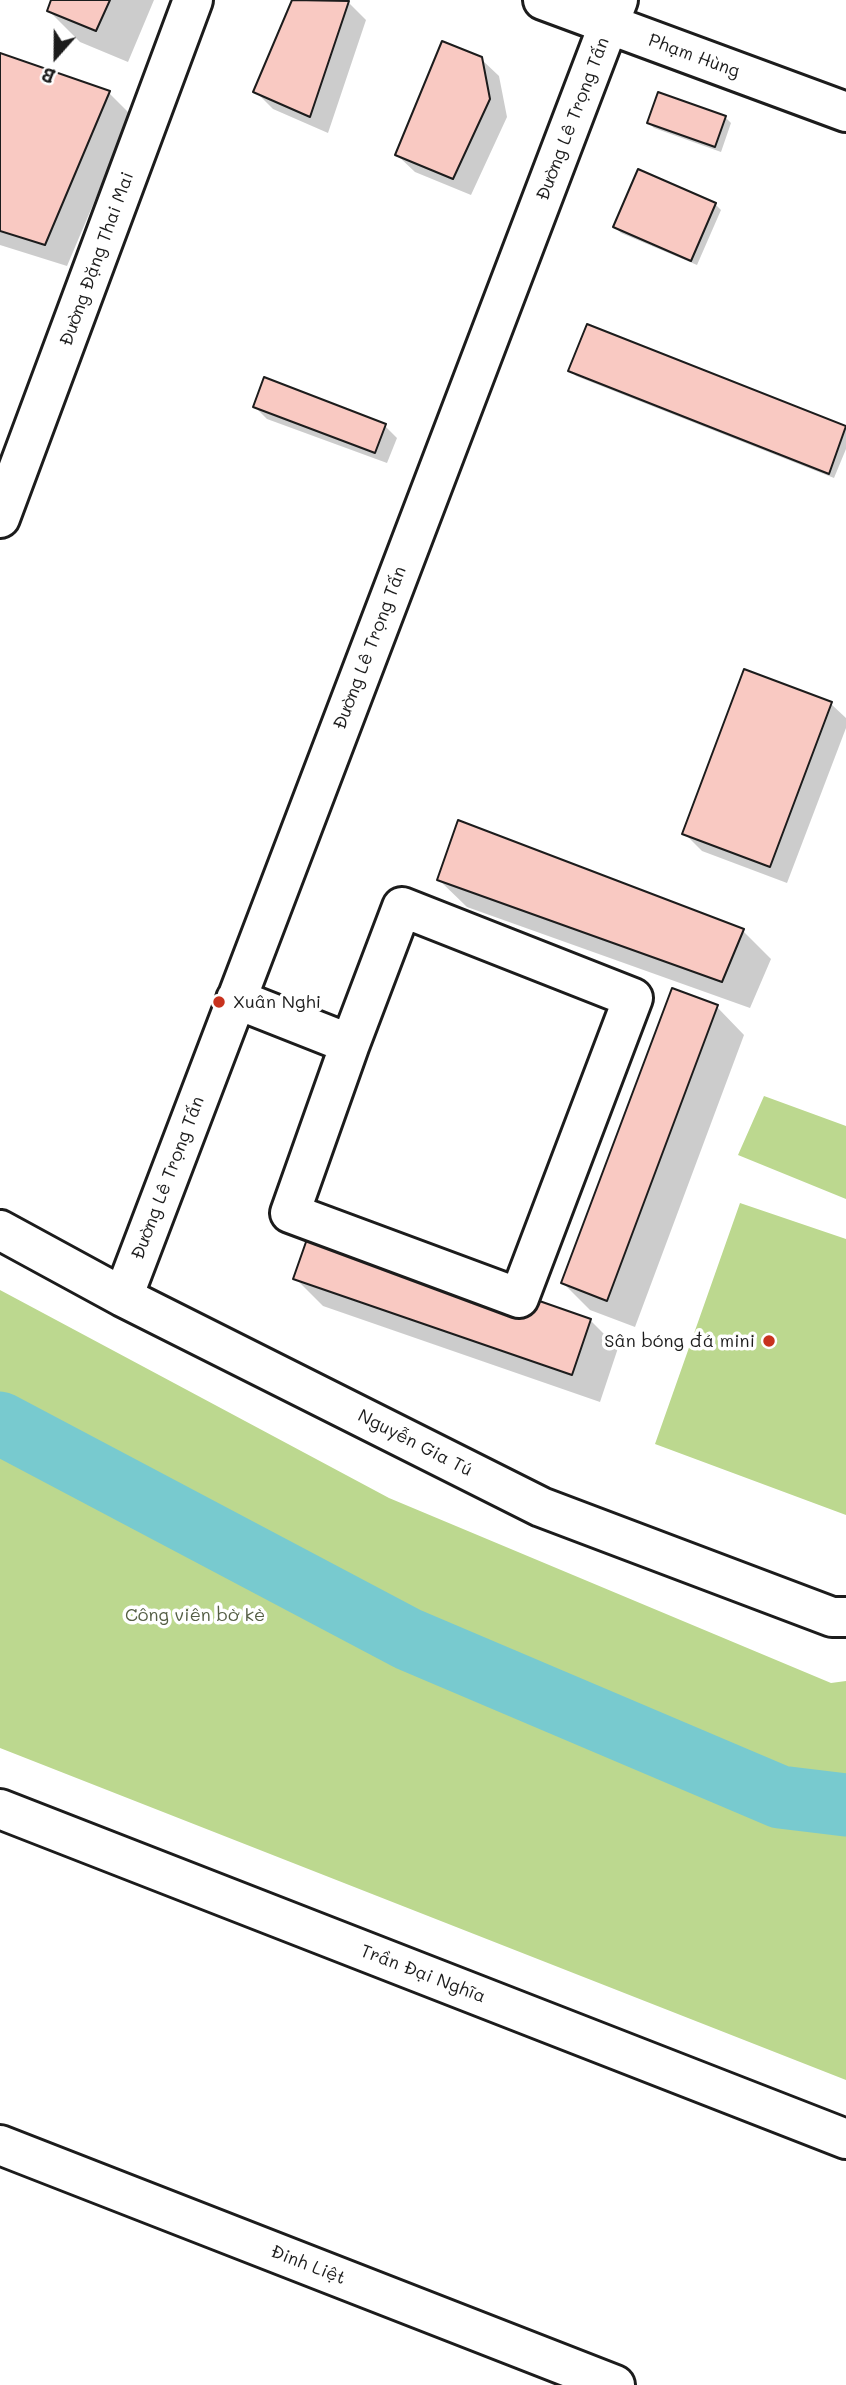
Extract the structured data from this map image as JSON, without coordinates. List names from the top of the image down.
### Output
{
  "streets": {
    "street": [
      "Phạm Hùng",
      "Đường Lê Trọng Tấn",
      "Đường Đặng Thai Mai",
      "Nguyễn Gia Tú",
      "Trần Đại Nghĩa",
      "Đinh Liệt"
    ]
  },
  "crossings": [
    ["Phạm Hùng", "Đường Lê Trọng Tấn"],
    ["Đường Lê Trọng Tấn", "Nguyễn Gia Tú"]
  ],
  "parks": ["Công viên bờ kè"],
  "places": ["Xuân Nghi", "Sân bóng đá mini"],
  "north": "bottom"
}
